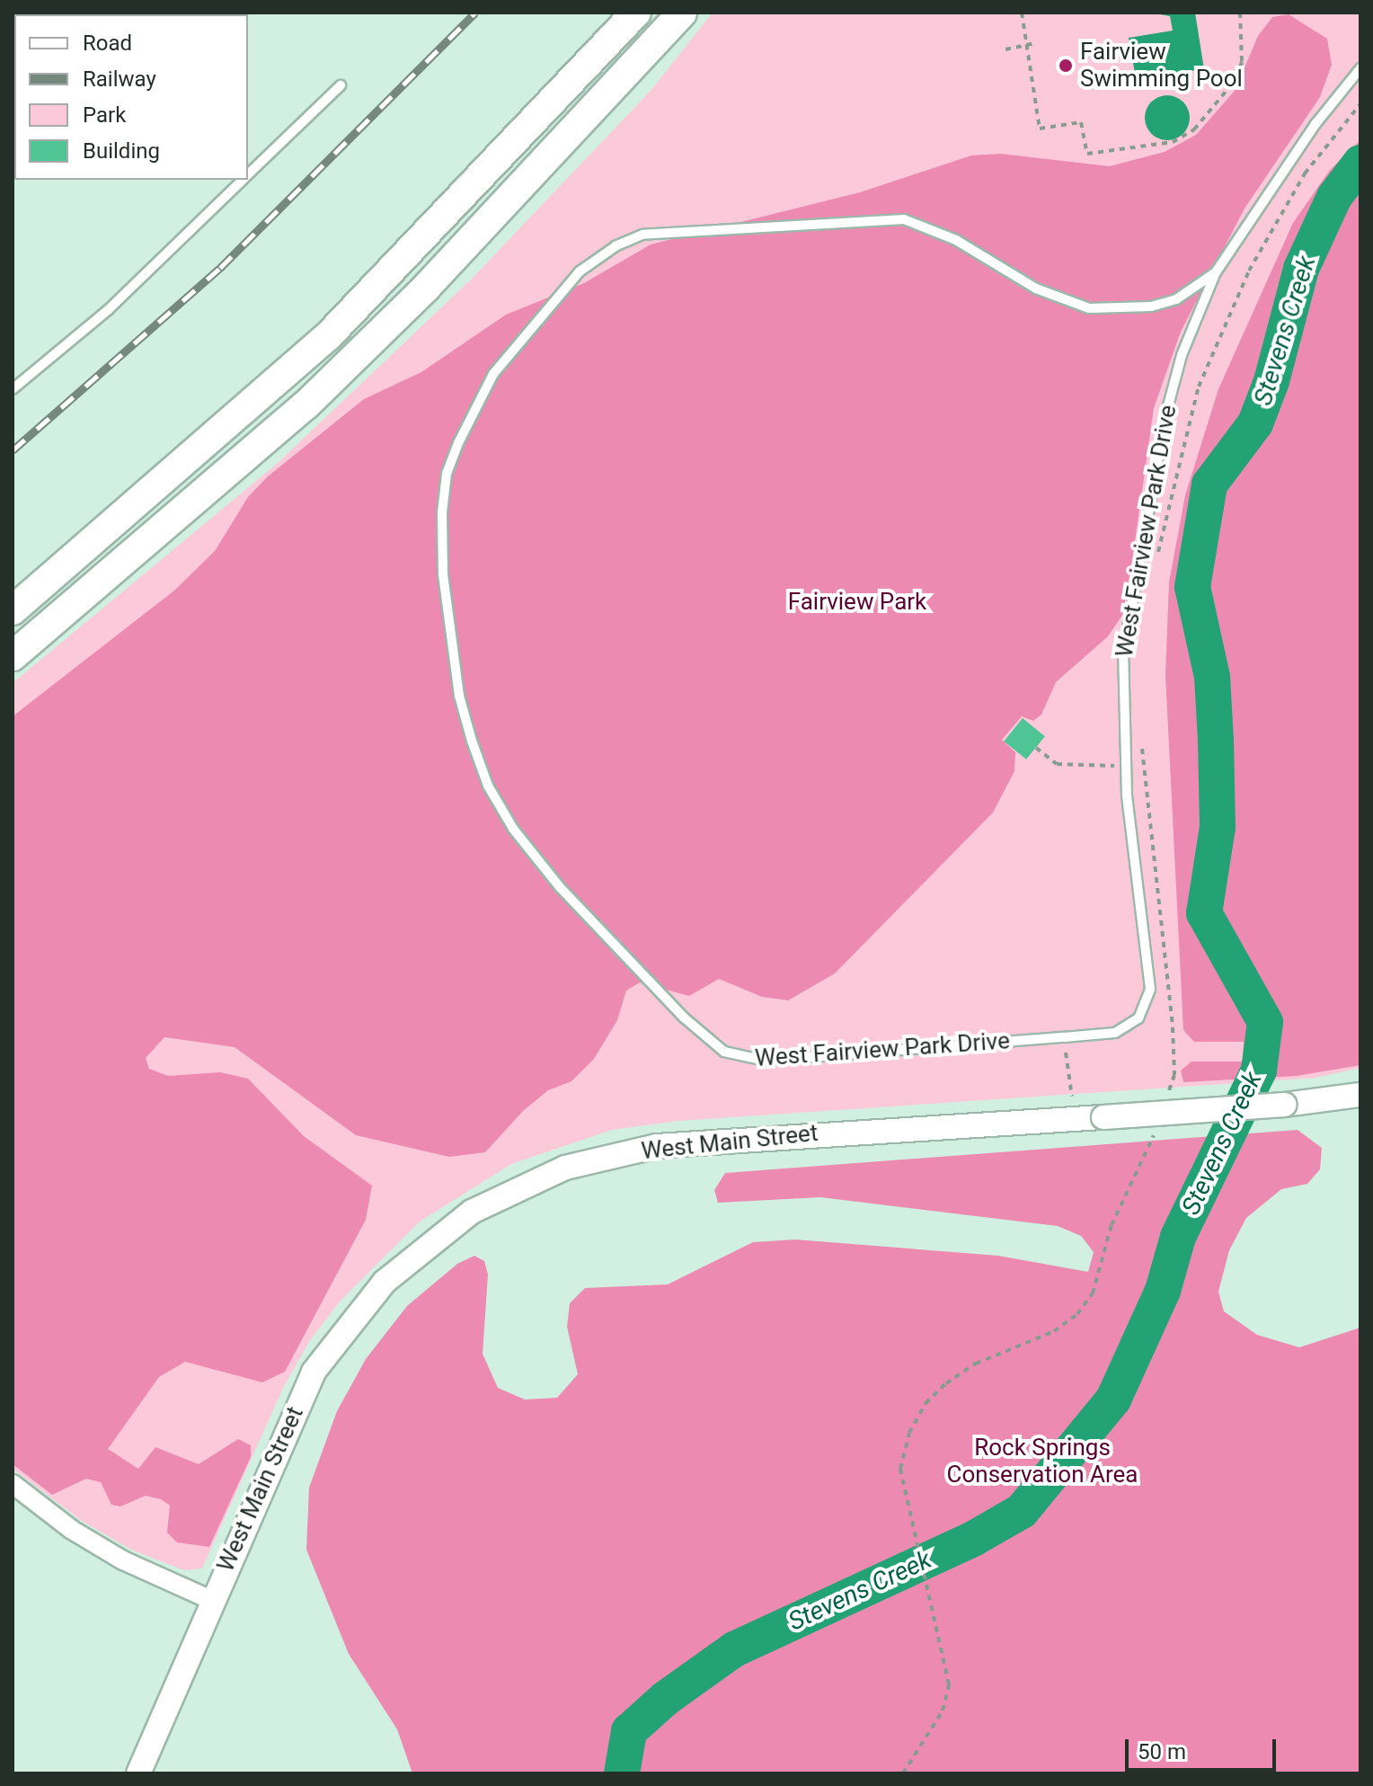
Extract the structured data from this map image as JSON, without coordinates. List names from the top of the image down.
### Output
{
  "streets": {
    "street": ["West Main Street"],
    "lane": ["West Fairview Park Drive"]
  },
  "water": ["Stevens Creek"],
  "parks": ["Fairview Park", "Rock Springs Conservation Area"],
  "places": ["Fairview Swimming Pool"],
  "legend": [
    "Road",
    "Railway",
    "Park",
    "Building"
  ],
  "scale_bar": "50 m"
}
